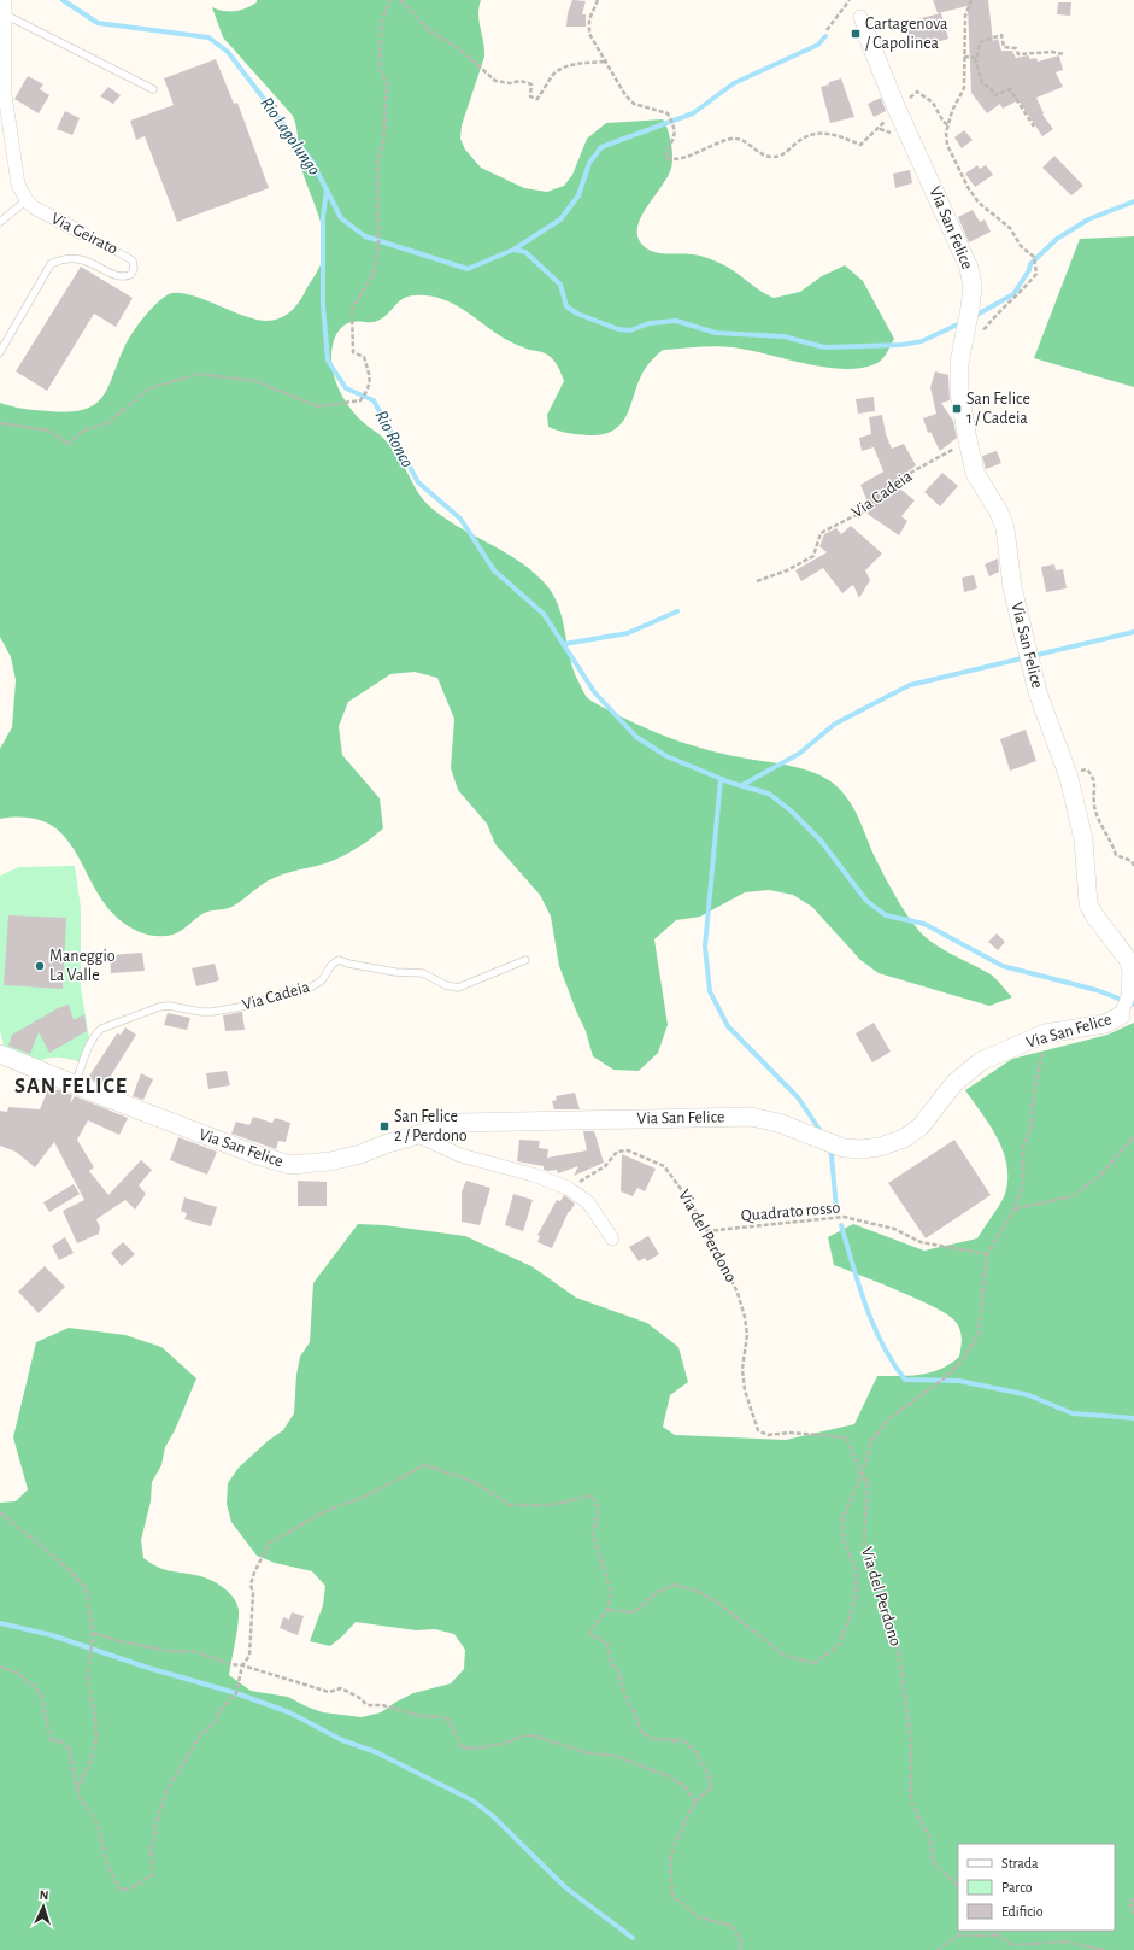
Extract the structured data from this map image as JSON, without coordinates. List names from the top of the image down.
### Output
{
  "streets": {
    "street": ["Via San Felice", "Via Geirato"],
    "lane": ["Via Cadeia"],
    "path": ["Quadrato rosso", "Via del Perdono"]
  },
  "crossings": [
    ["Via San Felice", "Via Cadeia"],
    ["Quadrato rosso", "Via del Perdono"]
  ],
  "districts": ["SAN FELICE"],
  "water": ["Rio Lagolungo", "Rio Ronco"],
  "places": {
    "transit": ["Cartagenova / Capolinea", "San Felice 1 / Cadeia", "San Felice 2 / Perdono"],
    "other": ["Maneggio La Valle"]
  },
  "legend": ["Strada", "Parco", "Edificio"],
  "north": "top"
}
